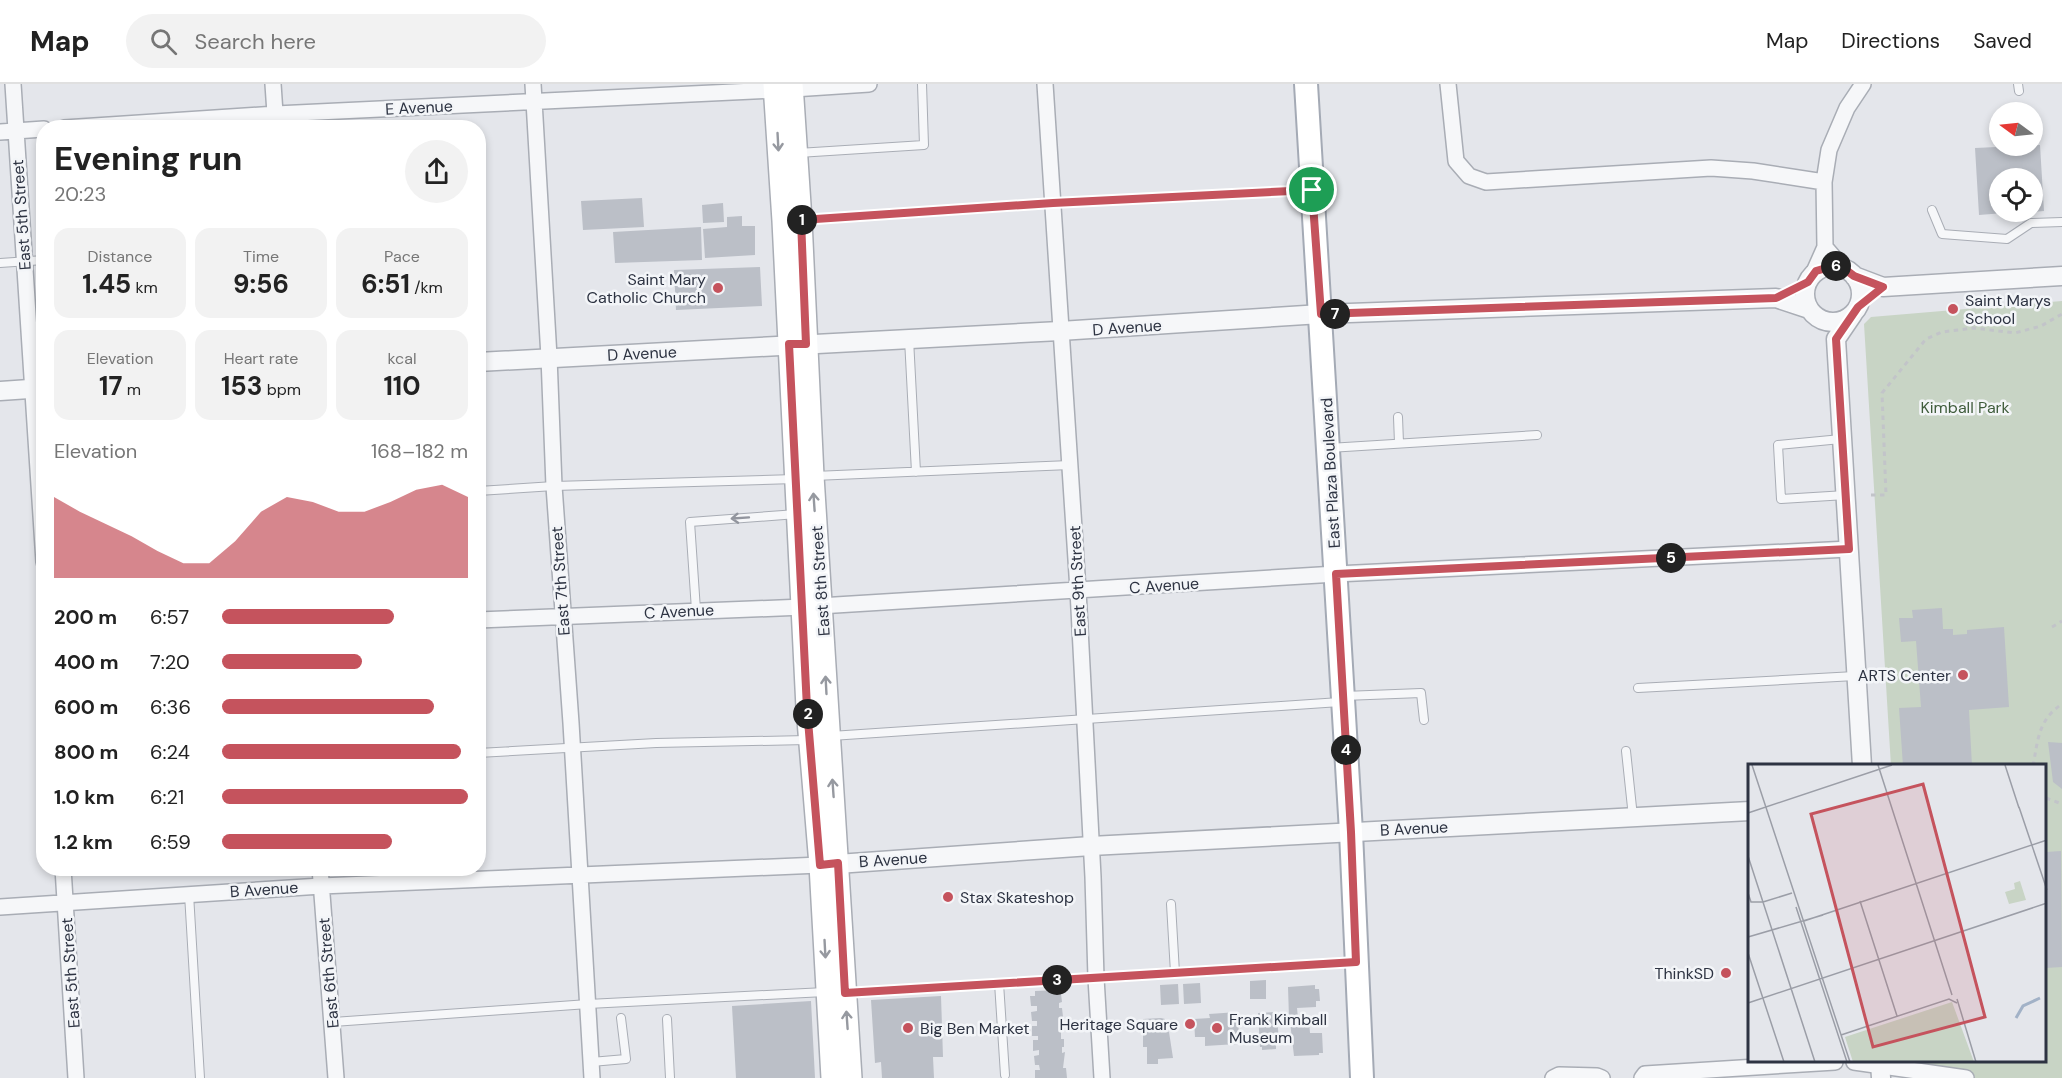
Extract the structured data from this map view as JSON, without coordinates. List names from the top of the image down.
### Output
{
  "streets": {
    "main road": ["East Plaza Boulevard", "East 8th Street"],
    "street": [
      "E Avenue",
      "East 5th Street",
      "D Avenue",
      "East 7th Street",
      "East 9th Street",
      "C Avenue",
      "B Avenue",
      "East 6th Street"
    ]
  },
  "crossings": [
    ["E Avenue", "East 7th Street"],
    ["E Avenue", "East 8th Street"],
    ["East 5th Street", "B Avenue"],
    ["D Avenue", "East Plaza Boulevard"],
    ["D Avenue", "East 7th Street"],
    ["D Avenue", "East 8th Street"],
    ["D Avenue", "East 9th Street"],
    ["East Plaza Boulevard", "C Avenue"],
    ["East Plaza Boulevard", "B Avenue"],
    ["East 7th Street", "C Avenue"],
    ["East 7th Street", "B Avenue"],
    ["East 8th Street", "C Avenue"],
    ["East 8th Street", "B Avenue"],
    ["East 9th Street", "C Avenue"],
    ["East 9th Street", "B Avenue"],
    ["B Avenue", "East 6th Street"]
  ],
  "parks": ["Kimball Park"],
  "places": [
    "Saint Mary Catholic Church",
    "Saint Marys School",
    "ARTS Center",
    "Stax Skateshop",
    "ThinkSD",
    "Heritage Square",
    "Big Ben Market",
    "Frank Kimball Museum"
  ],
  "north": "left",
  "page": {
    "header": "Map",
    "search": "Search here",
    "nav": ["Map", "Directions", "Saved"],
    "heading": ["Evening run", "20:23"],
    "pins": [
      "1",
      "6",
      "7",
      "5",
      "2",
      "4",
      "3"
    ],
    "stats": [
      ["Distance", "1.45 km"],
      ["Time", "9:56"],
      ["Pace", "6:51 /km"],
      ["Elevation", "17 m"],
      ["Heart rate", "153 bpm"],
      ["kcal", "110"]
    ],
    "chart": ["Elevation", "168–182 m"],
    "list": [
      {
        "name": "200 m",
        "note": "6:57"
      },
      {
        "name": "400 m",
        "note": "7:20"
      },
      {
        "name": "600 m",
        "note": "6:36"
      },
      {
        "name": "800 m",
        "note": "6:24"
      },
      {
        "name": "1.0 km",
        "note": "6:21"
      },
      {
        "name": "1.2 km",
        "note": "6:59"
      }
    ]
  }
}
